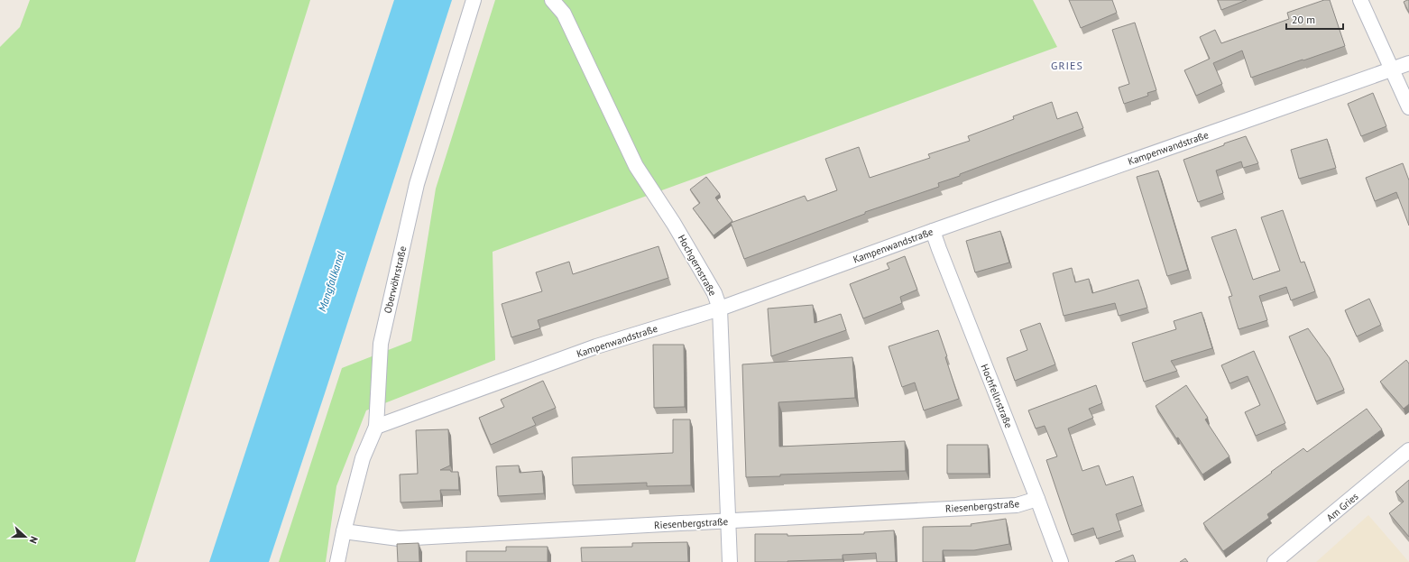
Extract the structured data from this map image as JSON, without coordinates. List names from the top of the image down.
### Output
{
  "streets": {
    "street": [
      "Kampenwandstraße",
      "Hochgernstraße",
      "Oberwöhrstraße",
      "Hochfellnstraße",
      "Riesenbergstraße",
      "Am Gries"
    ]
  },
  "crossings": [
    ["Kampenwandstraße", "Hochgernstraße"],
    ["Kampenwandstraße", "Oberwöhrstraße"],
    ["Kampenwandstraße", "Hochfellnstraße"],
    ["Hochgernstraße", "Riesenbergstraße"],
    ["Oberwöhrstraße", "Riesenbergstraße"],
    ["Hochfellnstraße", "Riesenbergstraße"]
  ],
  "districts": ["GRIES"],
  "water": ["Mangfallkanal"],
  "scale_bar": "20 m",
  "north": "right"
}
